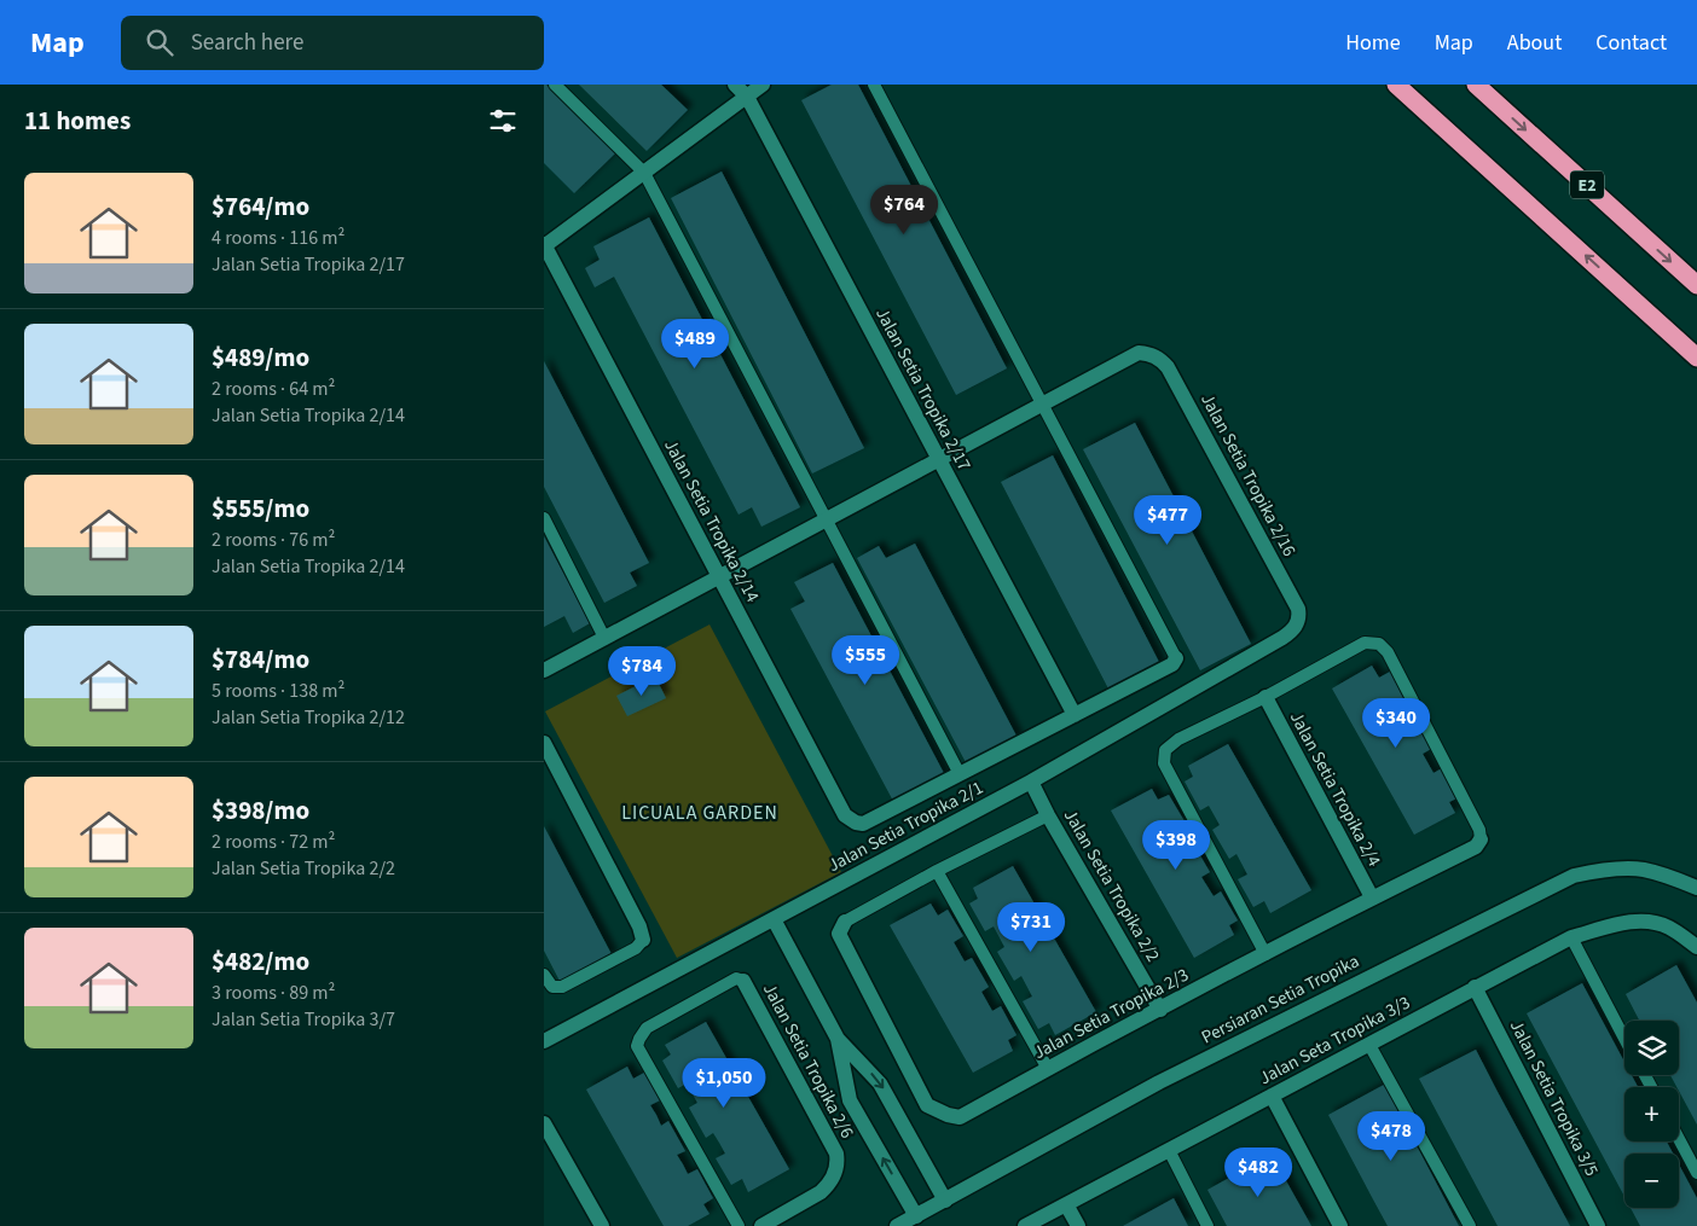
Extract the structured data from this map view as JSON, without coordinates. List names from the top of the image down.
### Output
{
  "streets": {
    "highway": ["E2"],
    "street": [
      "Jalan Setia Tropika 2/17",
      "Jalan Setia Tropika 2/16",
      "Jalan Setia Tropika 2/14",
      "Jalan Setia Tropika 2/4",
      "Jalan Setia Tropika 2/1",
      "Jalan Setia Tropika 2/2",
      "Persiaran Setia Tropika",
      "Jalan Setia Tropika 2/3",
      "Jalan Seta Tropika 3/3",
      "Jalan Setia Tropika 2/6",
      "Jalan Setia Tropika 3/5"
    ]
  },
  "crossings": [
    ["Jalan Setia Tropika 2/16", "Jalan Setia Tropika 2/1"],
    ["Jalan Setia Tropika 2/4", "Jalan Setia Tropika 2/3"],
    ["Jalan Setia Tropika 2/1", "Jalan Setia Tropika 2/2"],
    ["Jalan Setia Tropika 2/2", "Jalan Setia Tropika 2/3"],
    ["Jalan Seta Tropika 3/3", "Jalan Setia Tropika 3/5"]
  ],
  "districts": ["LICUALA GARDEN"],
  "page": {
    "header": "Map",
    "search": "Search here",
    "nav": [
      "Home",
      "Map",
      "About",
      "Contact"
    ],
    "heading": "11 homes",
    "list": [
      {
        "name": "$764/mo",
        "note": "4 rooms · 116 m² · Jalan Setia Tropika 2/17"
      },
      {
        "name": "$489/mo",
        "note": "2 rooms · 64 m² · Jalan Setia Tropika 2/14"
      },
      {
        "name": "$555/mo",
        "note": "2 rooms · 76 m² · Jalan Setia Tropika 2/14"
      },
      {
        "name": "$784/mo",
        "note": "5 rooms · 138 m² · Jalan Setia Tropika 2/12"
      },
      {
        "name": "$398/mo",
        "note": "2 rooms · 72 m² · Jalan Setia Tropika 2/2"
      },
      {
        "name": "$482/mo",
        "note": "3 rooms · 89 m² · Jalan Setia Tropika 3/7"
      }
    ],
    "price": [
      "$764",
      "$489",
      "$477",
      "$555",
      "$784",
      "$340",
      "$398",
      "$731",
      "$1,050",
      "$478",
      "$482"
    ],
    "map_buttons": ["+", "−"]
  }
}
